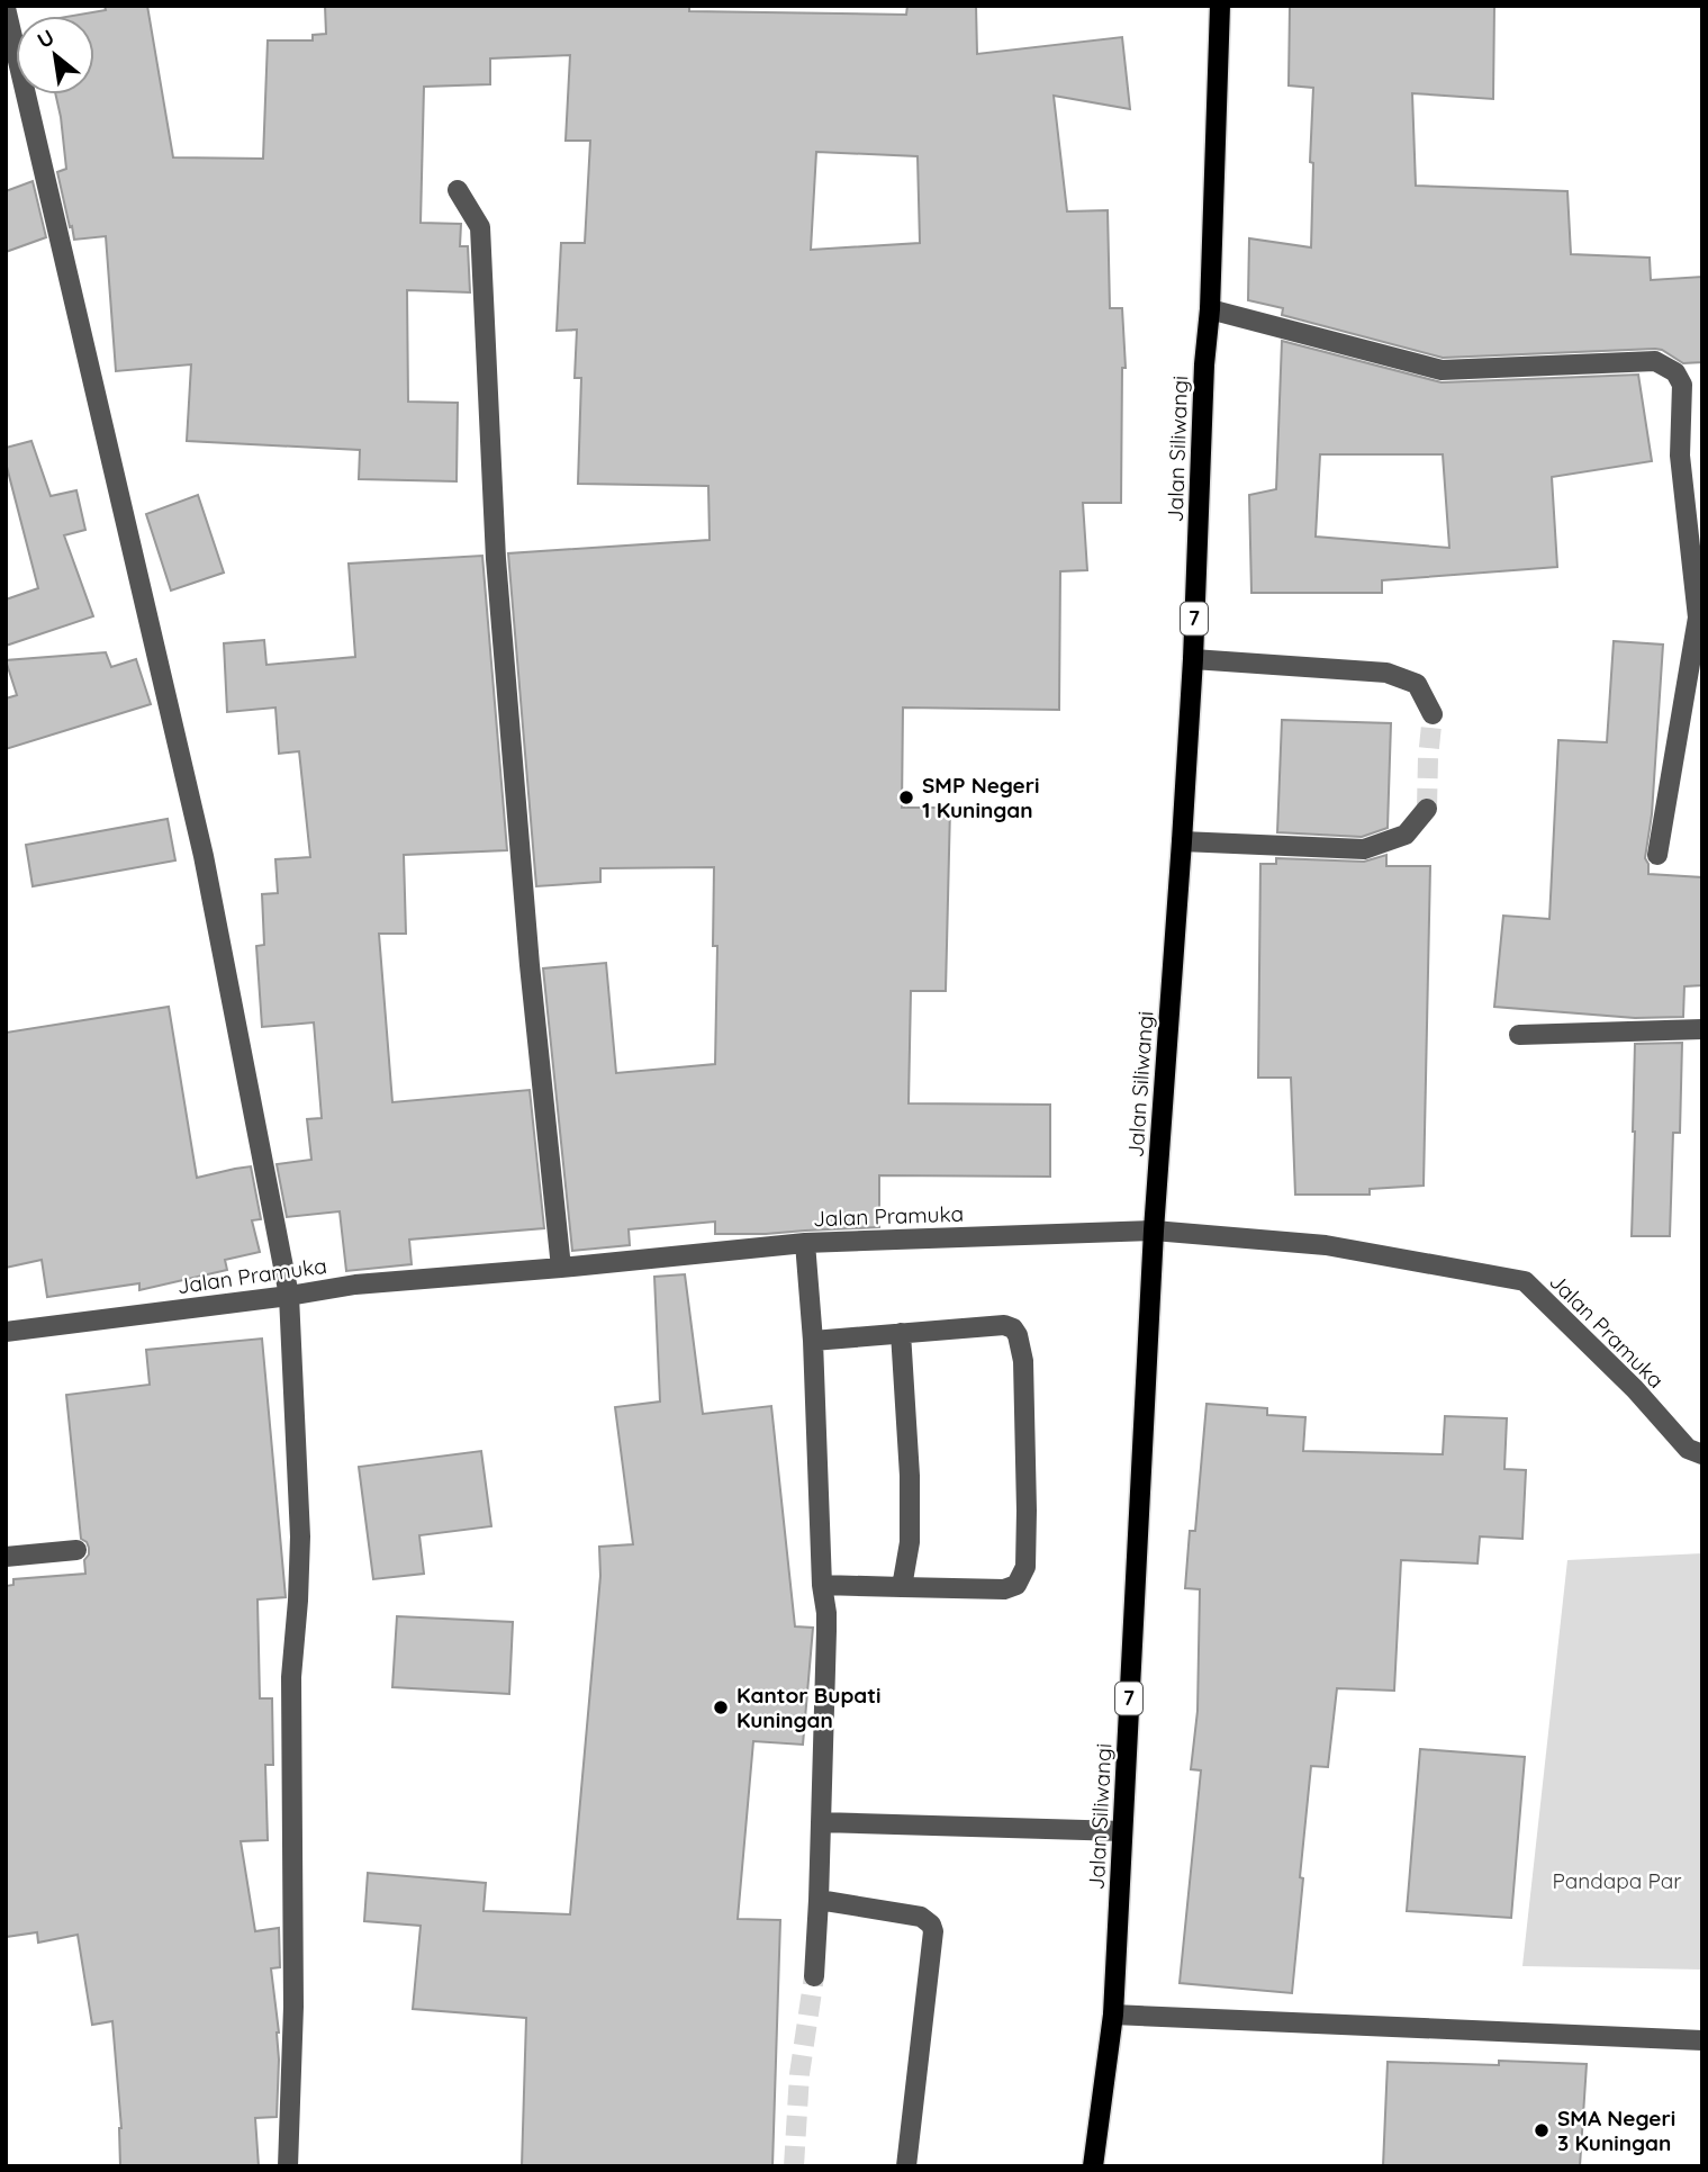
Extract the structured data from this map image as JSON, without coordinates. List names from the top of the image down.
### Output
{
  "streets": {
    "main road": ["Jalan Siliwangi", "7"],
    "street": ["Jalan Pramuka"]
  },
  "crossings": [
    ["Jalan Siliwangi", "Jalan Pramuka"]
  ],
  "parks": ["Pandapa Par"],
  "places": ["SMP Negeri 1 Kuningan", "Kantor Bupati Kuningan", "SMA Negeri 3 Kuningan"],
  "north": "top left"
}
